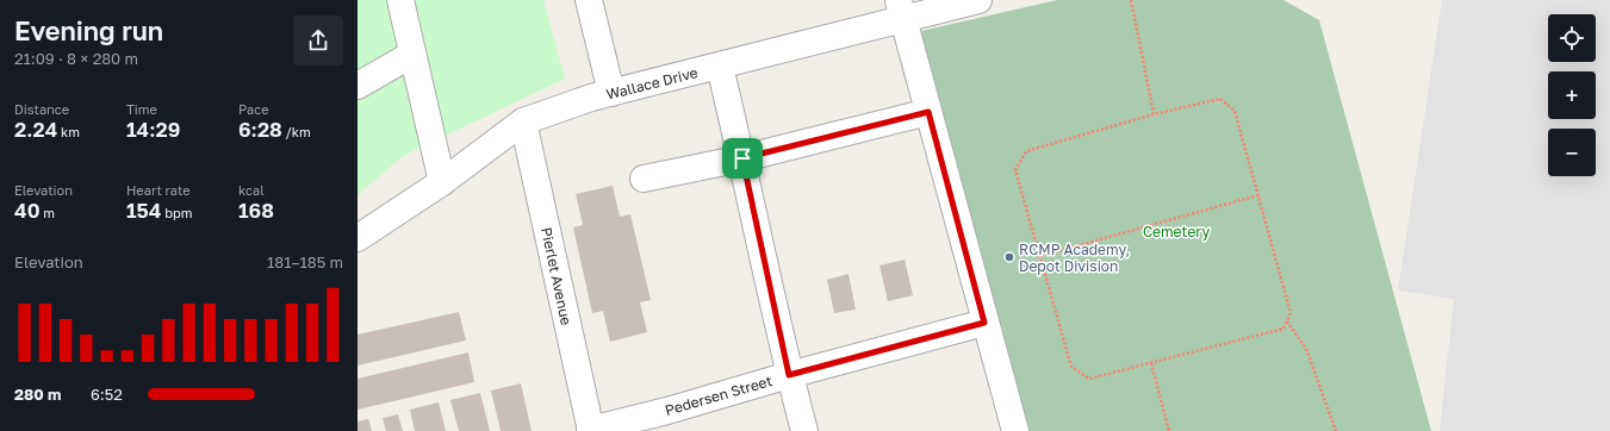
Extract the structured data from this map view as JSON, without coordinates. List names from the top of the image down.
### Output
{
  "streets": {
    "street": ["Wallace Drive", "Pierlet Avenue", "Pedersen Street"]
  },
  "crossings": [
    ["Wallace Drive", "Pierlet Avenue"],
    ["Pierlet Avenue", "Pedersen Street"]
  ],
  "parks": ["Cemetery"],
  "places": ["RCMP Academy, Depot Division"],
  "page": {
    "heading": ["Evening run", "21:09 · 8 × 280 m"],
    "map_buttons": ["+", "−"],
    "stats": [
      ["Distance", "2.24 km"],
      ["Time", "14:29"],
      ["Pace", "6:28 /km"],
      ["Elevation", "40 m"],
      ["Heart rate", "154 bpm"],
      ["kcal", "168"]
    ],
    "chart": ["Elevation", "181–185 m"],
    "list": [
      {
        "name": "280 m",
        "note": "6:52"
      }
    ]
  }
}
